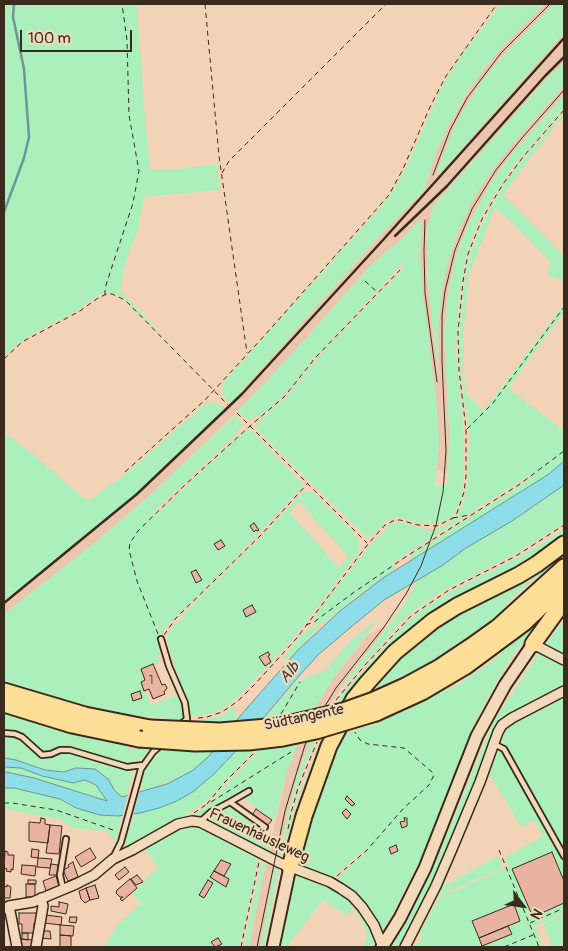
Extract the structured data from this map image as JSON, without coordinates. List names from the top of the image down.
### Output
{
  "streets": {
    "highway": ["Südtangente"],
    "street": ["Frauenhäusleweg"]
  },
  "water": ["Alb"],
  "house_numbers": ["1"],
  "scale_bar": "100 m",
  "north": "bottom right"
}
